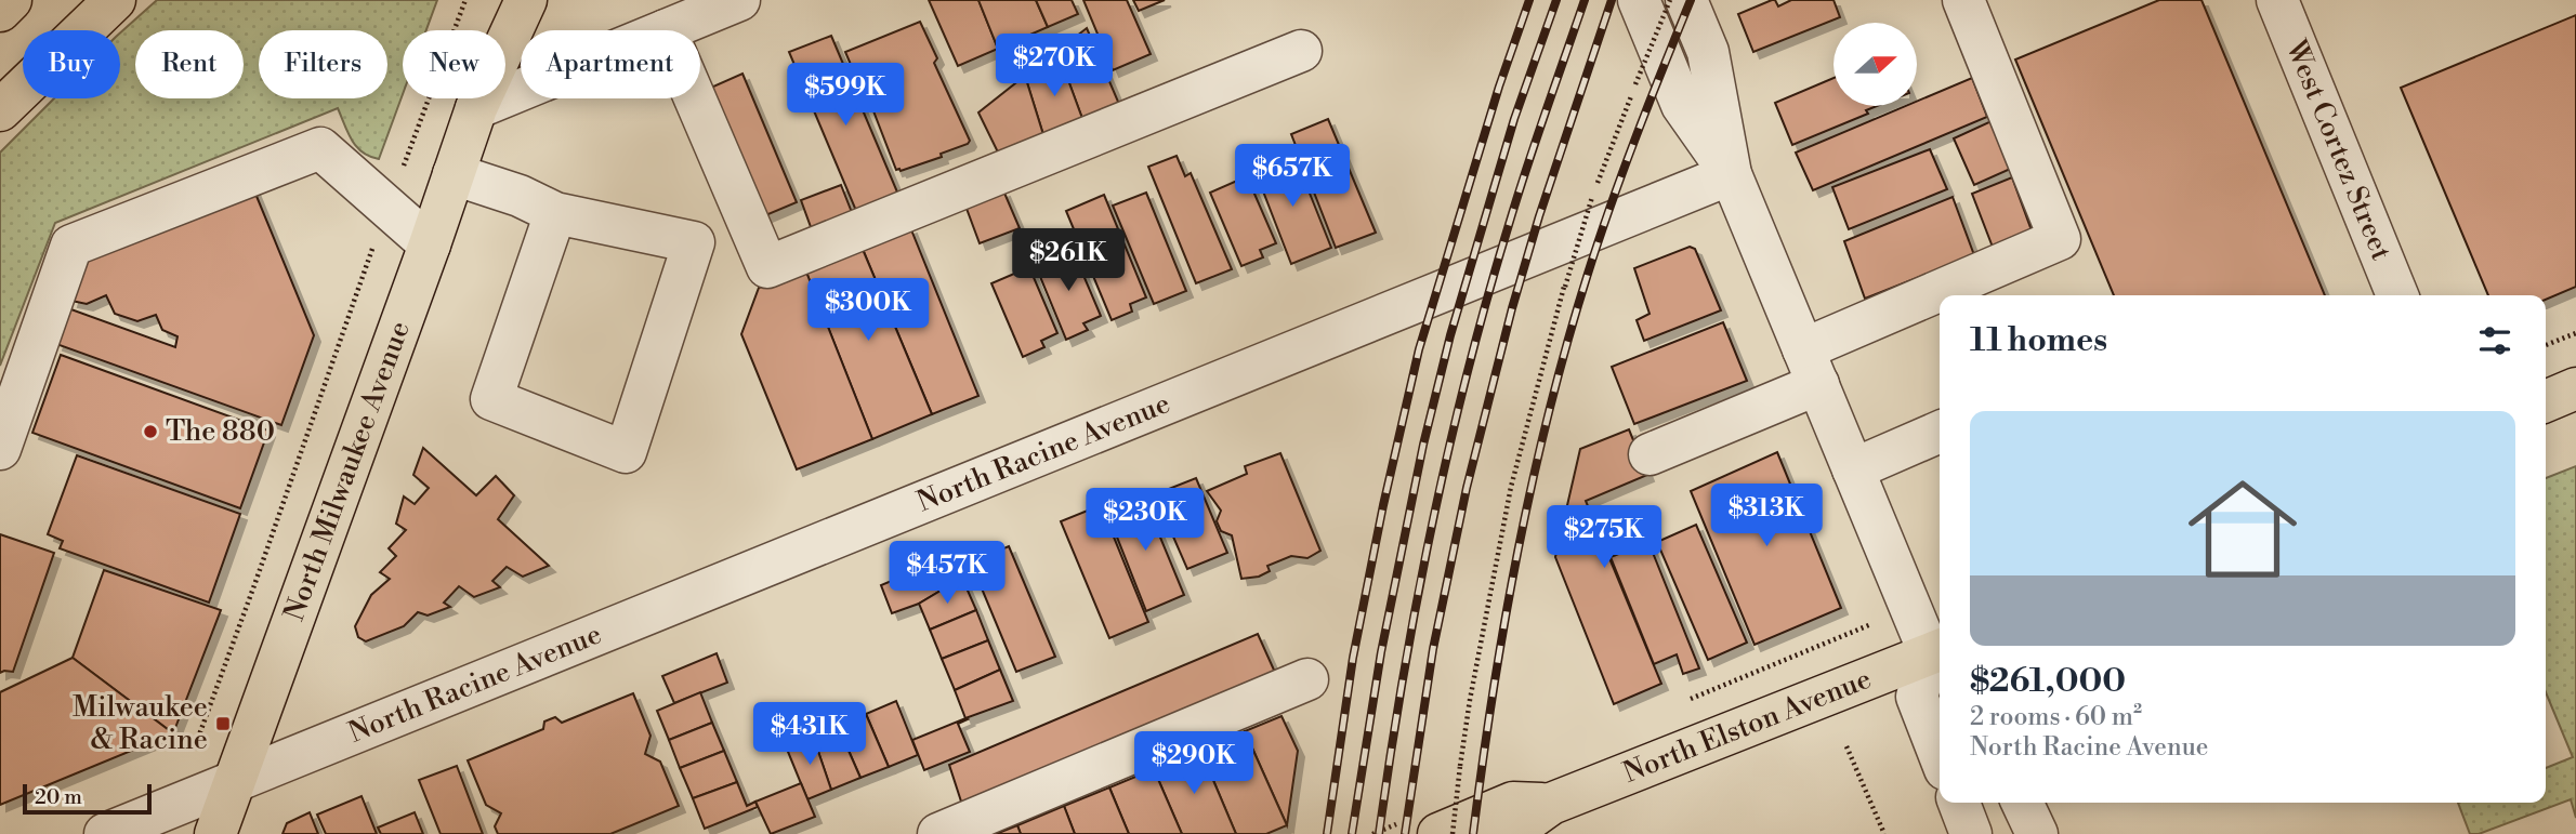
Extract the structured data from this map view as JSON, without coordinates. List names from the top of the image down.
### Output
{
  "streets": {
    "main road": ["North Milwaukee Avenue", "North Elston Avenue"],
    "street": ["West Cortez Street", "North Racine Avenue"]
  },
  "crossings": [
    ["North Racine Avenue", "North Milwaukee Avenue"]
  ],
  "places": {
    "other": ["The 880"],
    "transit": ["Milwaukee & Racine"]
  },
  "scale_bar": "20 m",
  "north": "right",
  "page": {
    "chip": [
      "Buy",
      "Rent",
      "Filters",
      "New",
      "Apartment"
    ],
    "price": [
      "$270K",
      "$599K",
      "$657K",
      "$261K",
      "$300K",
      "$313K",
      "$230K",
      "$275K",
      "$457K",
      "$431K",
      "$290K"
    ],
    "heading": "11 homes",
    "list": [
      {
        "name": "$261,000",
        "note": "2 rooms · 60 m² · North Racine Avenue"
      }
    ],
    "scale": "20 m"
  }
}
